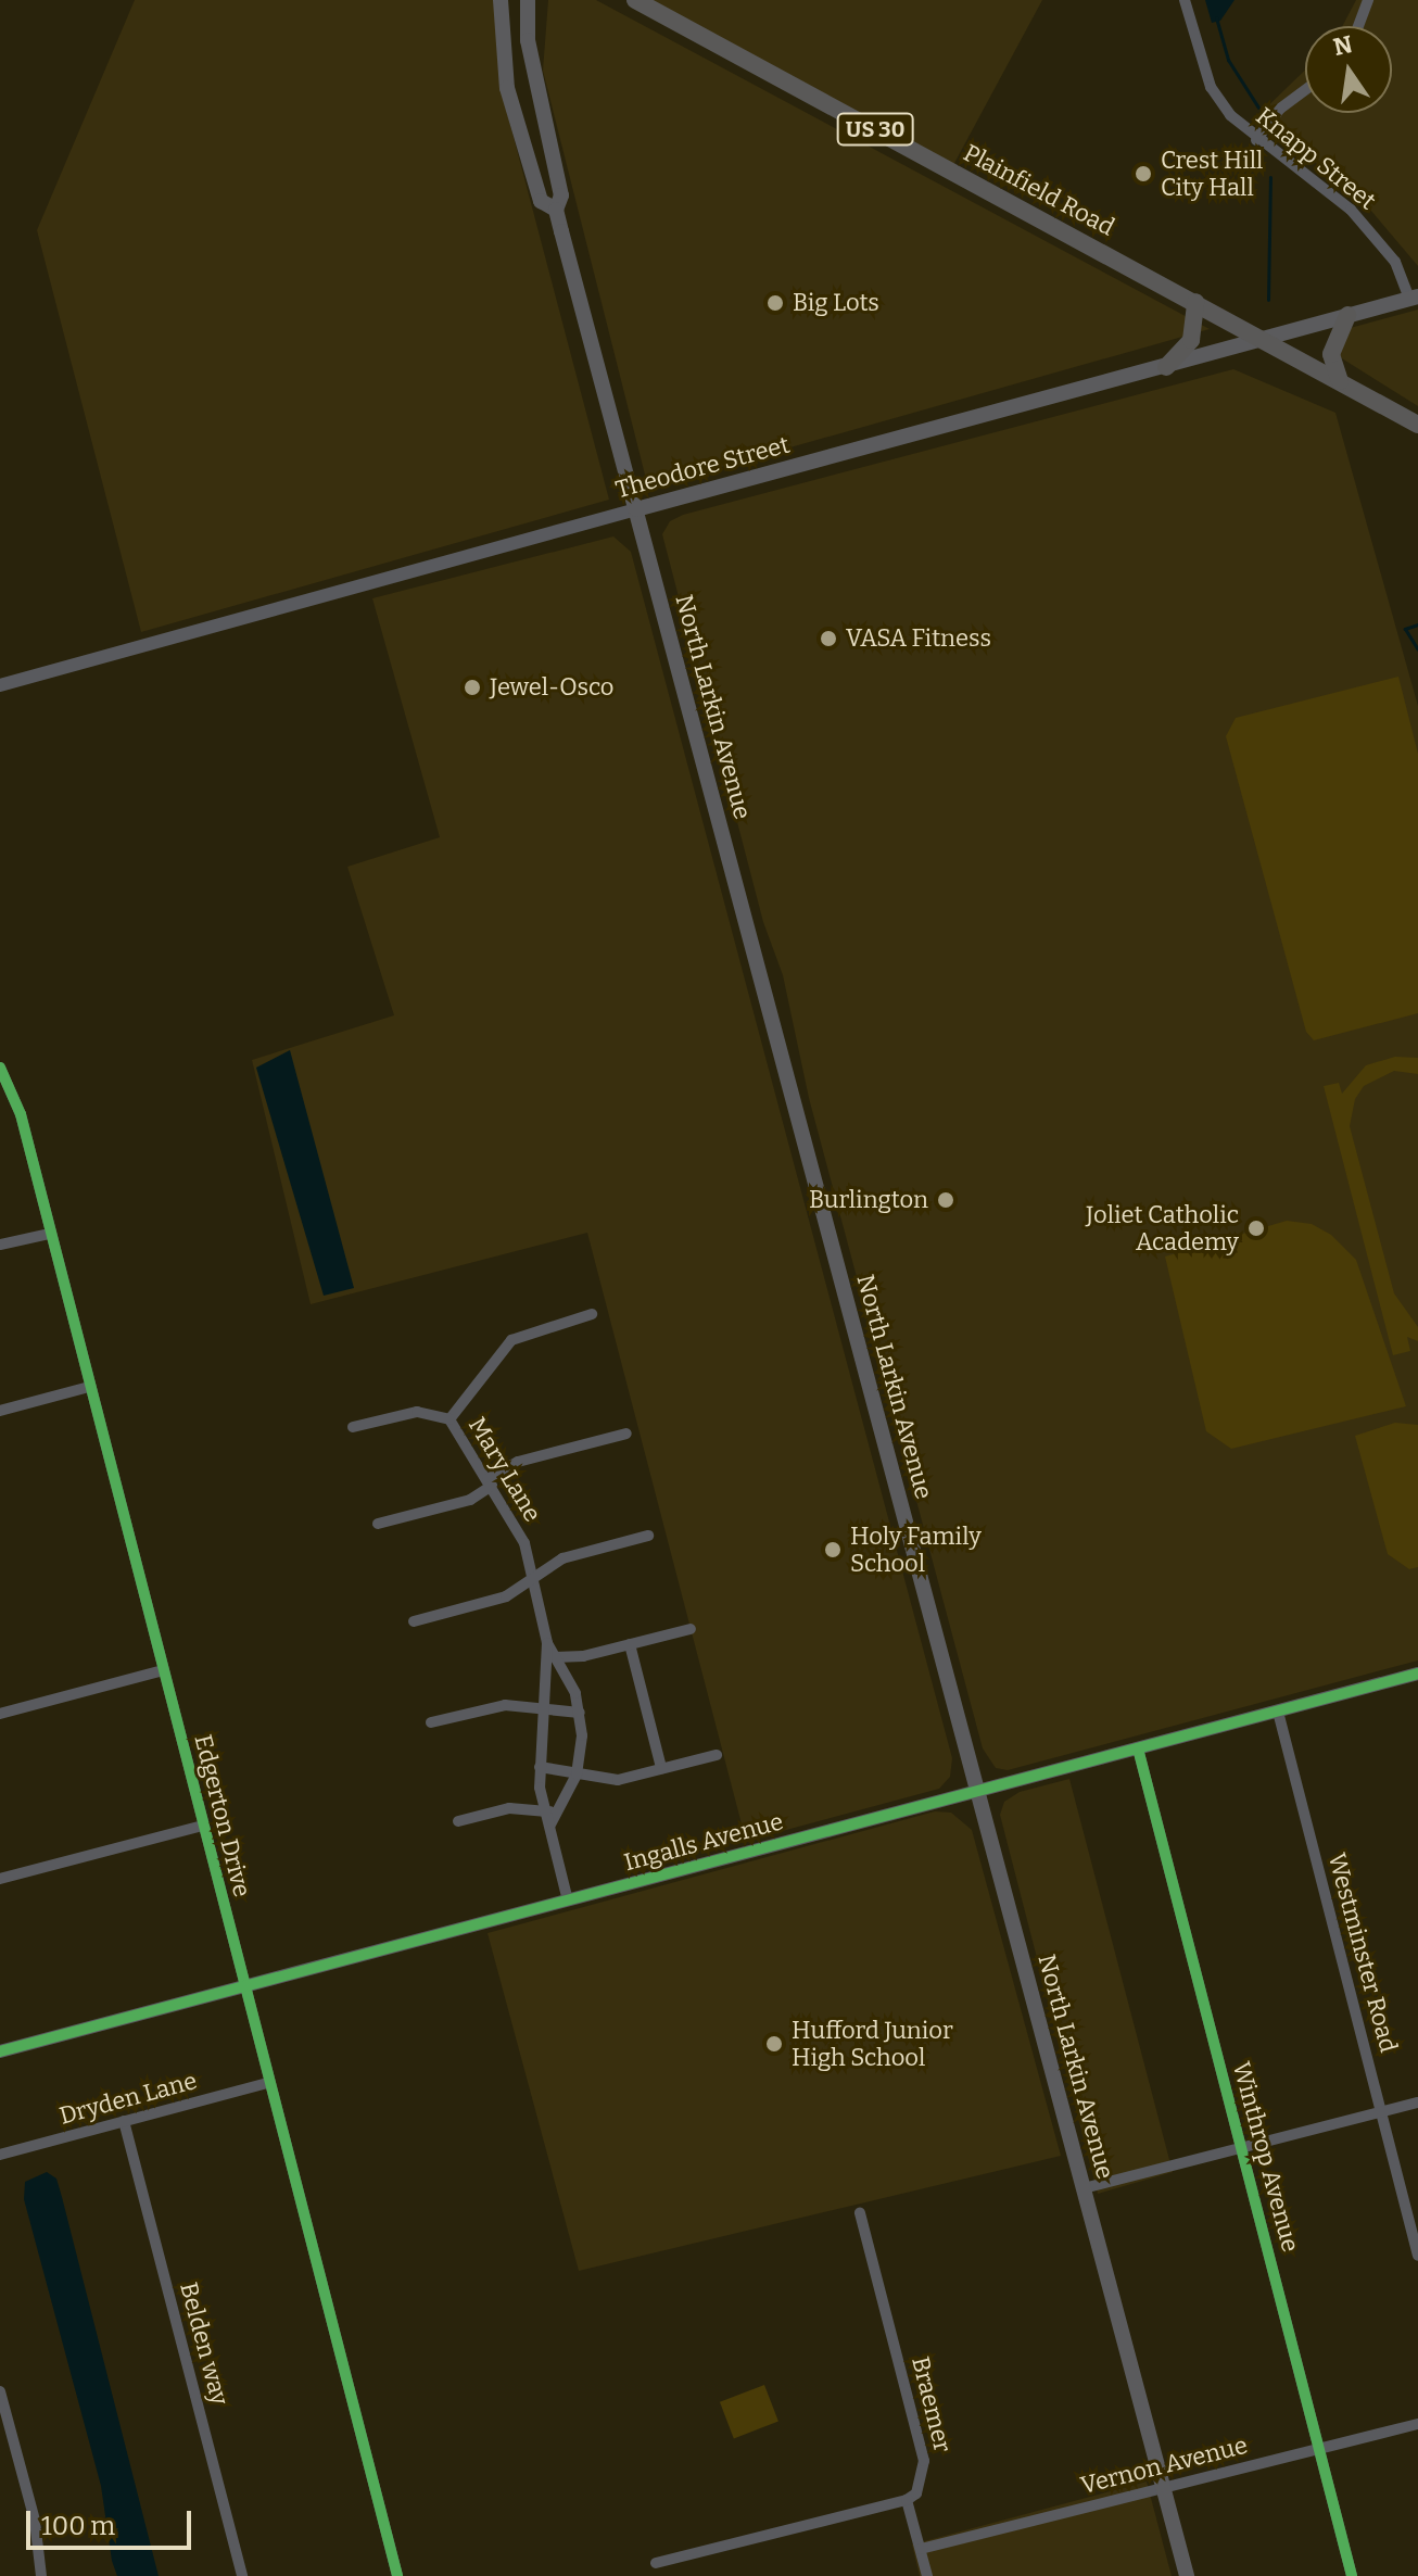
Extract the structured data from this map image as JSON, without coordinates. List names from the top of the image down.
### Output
{
  "streets": {
    "main road": [
      "US 30",
      "Plainfield Road",
      "Theodore Street",
      "North Larkin Avenue"
    ],
    "street": [
      "Knapp Street",
      "Mary Lane",
      "Edgerton Drive",
      "Ingalls Avenue",
      "Westminster Road",
      "Dryden Lane",
      "Winthrop Avenue",
      "Belden way",
      "Braemer",
      "Vernon Avenue"
    ]
  },
  "crossings": [
    ["Knapp Street", "Theodore Street"],
    ["Plainfield Road", "Theodore Street"],
    ["Theodore Street", "North Larkin Avenue"],
    ["North Larkin Avenue", "Ingalls Avenue"],
    ["North Larkin Avenue", "Vernon Avenue"],
    ["Mary Lane", "Ingalls Avenue"],
    ["Edgerton Drive", "Ingalls Avenue"],
    ["Edgerton Drive", "Dryden Lane"],
    ["Ingalls Avenue", "Westminster Road"],
    ["Ingalls Avenue", "Winthrop Avenue"],
    ["Dryden Lane", "Belden way"],
    ["Winthrop Avenue", "Vernon Avenue"]
  ],
  "places": [
    "Crest Hill City Hall",
    "Big Lots",
    "VASA Fitness",
    "Jewel-Osco",
    "Burlington",
    "Joliet Catholic Academy",
    "Holy Family School",
    "Hufford Junior High School"
  ],
  "scale_bar": "100 m",
  "north": "top"
}
